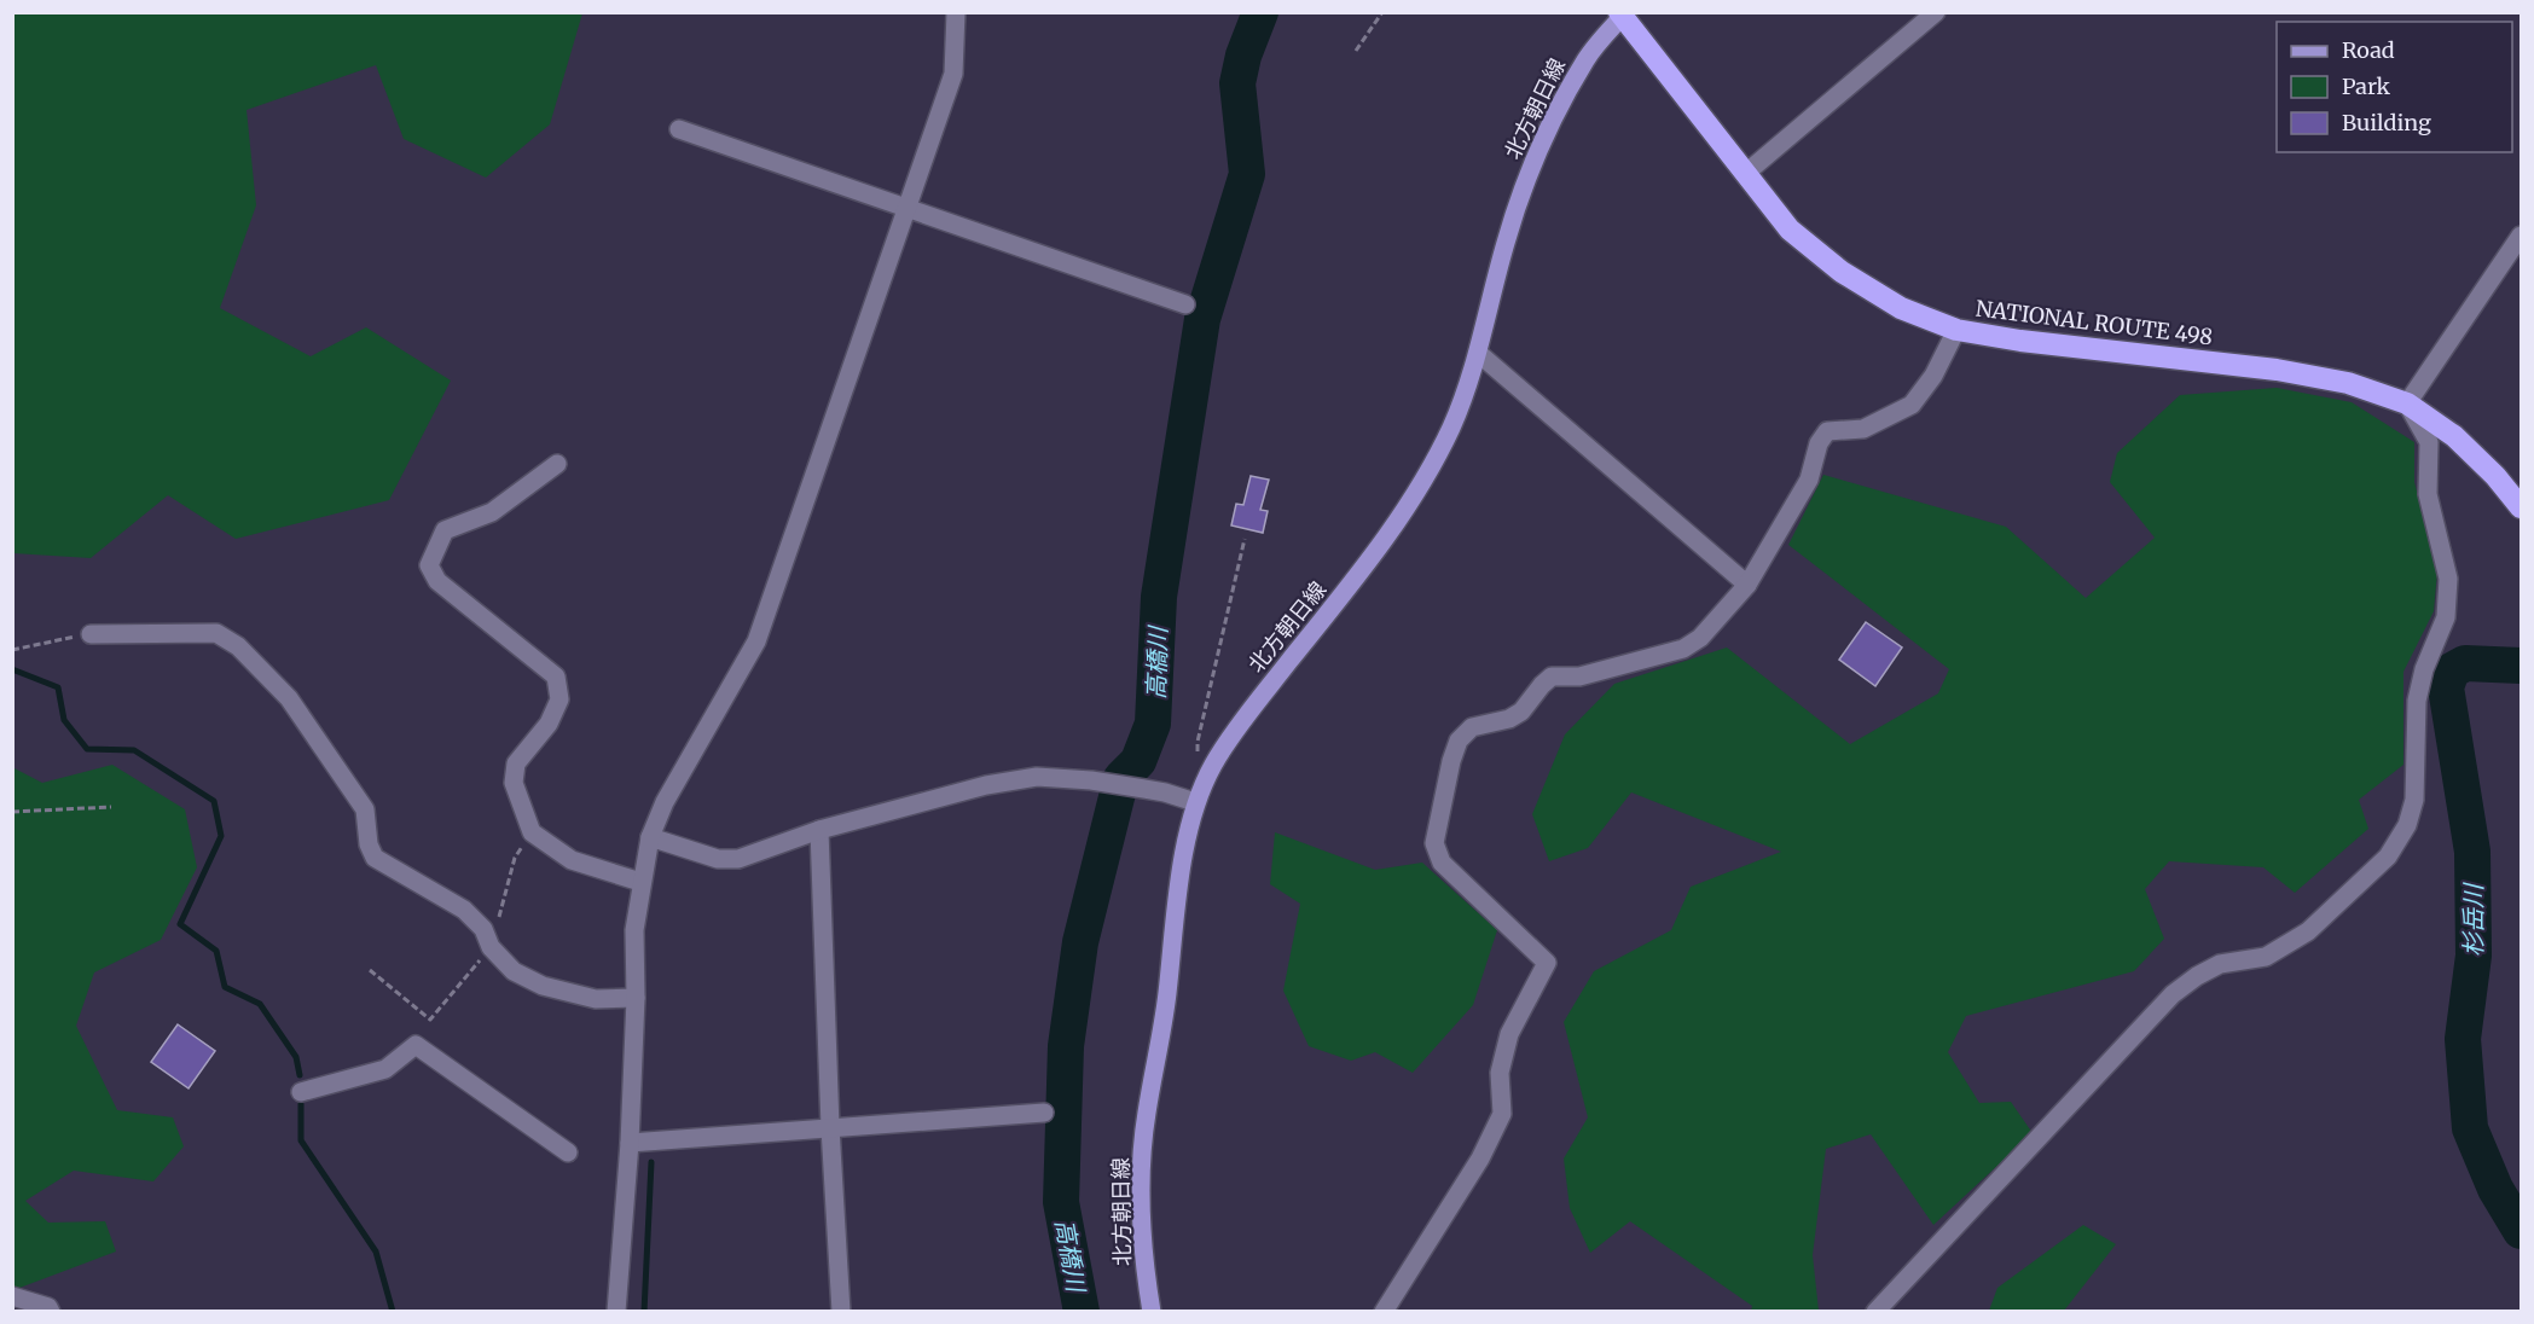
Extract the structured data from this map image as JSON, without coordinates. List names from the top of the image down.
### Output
{
  "streets": {
    "highway": ["NATIONAL ROUTE 498"],
    "main road": ["北方朝日線"]
  },
  "crossings": [
    ["北方朝日線", "NATIONAL ROUTE 498"]
  ],
  "water": ["高橋川", "杉岳川"],
  "legend": ["Road", "Park", "Building"]
}
